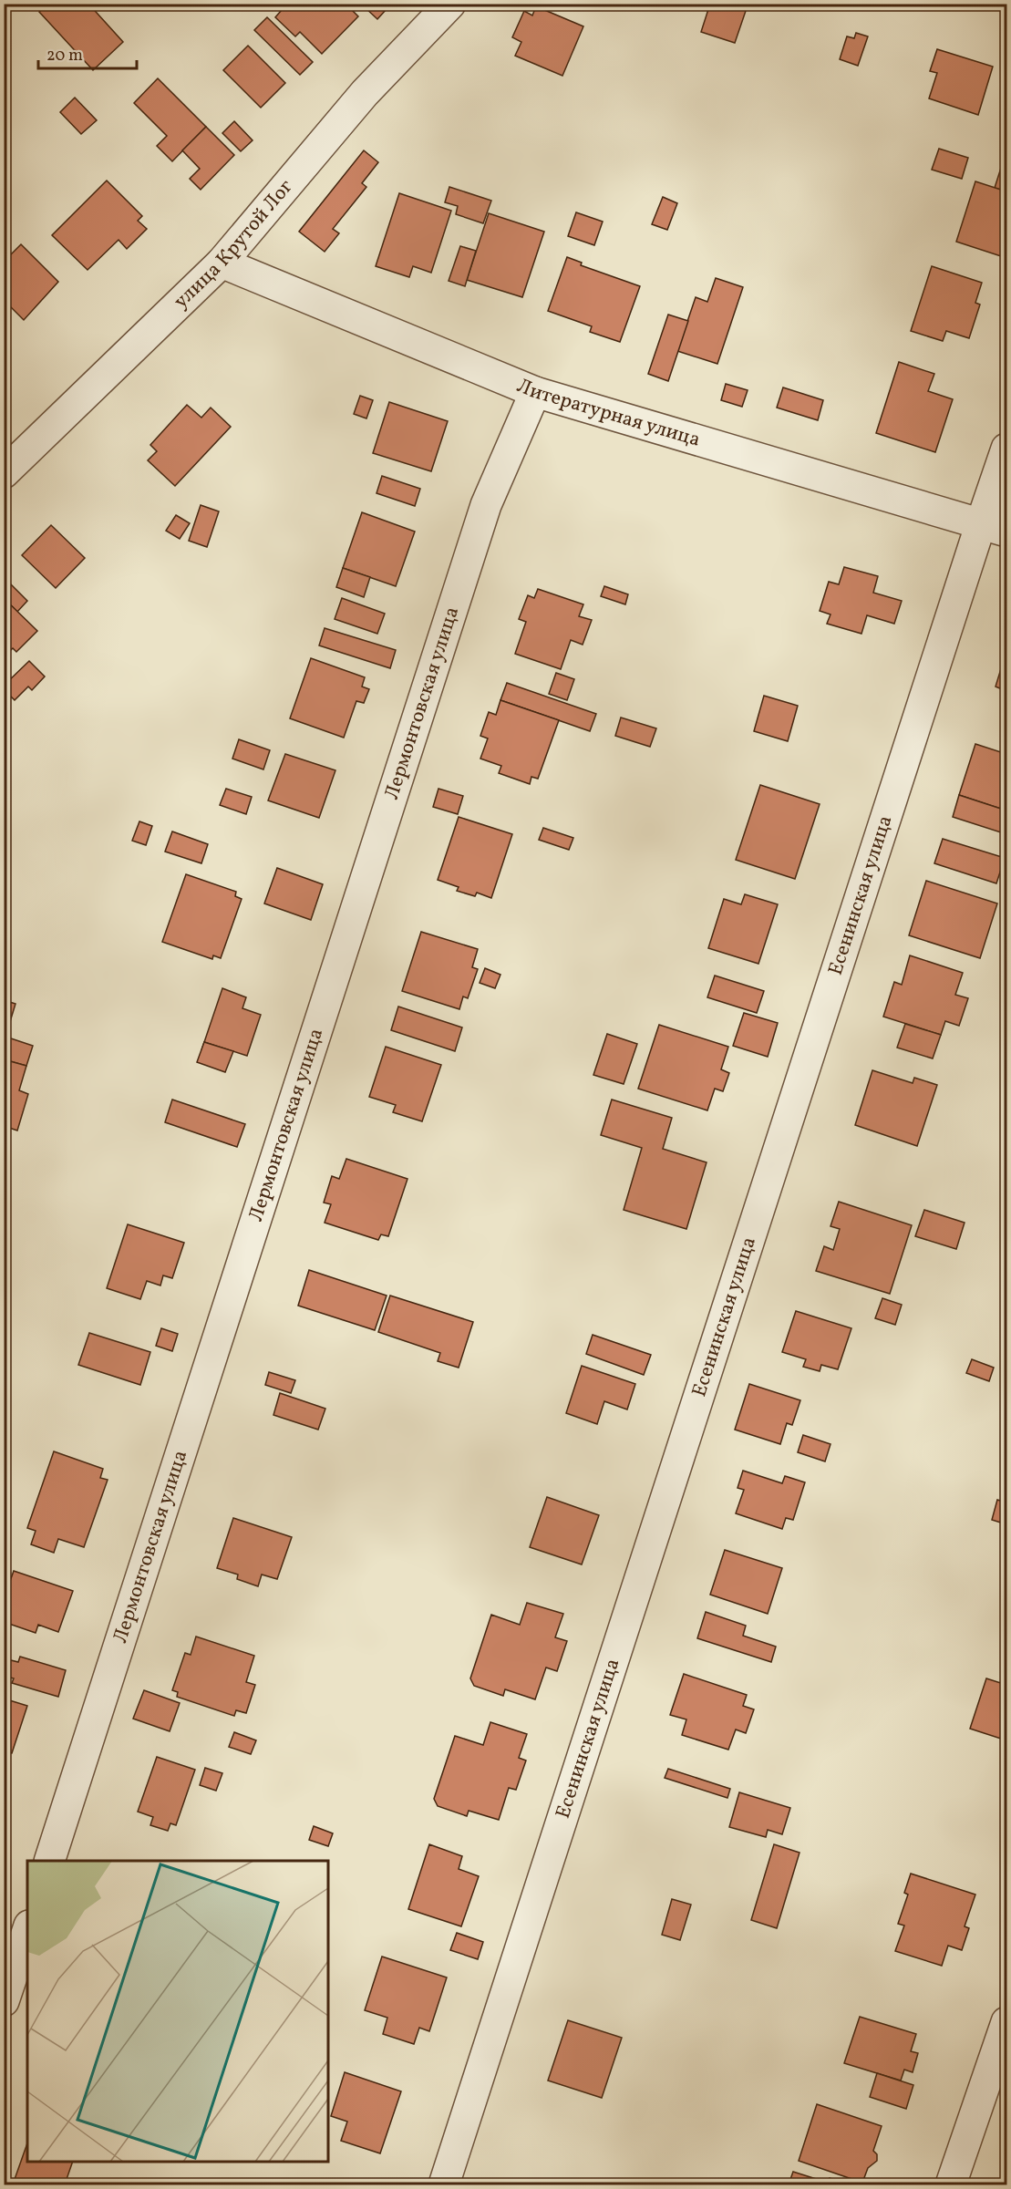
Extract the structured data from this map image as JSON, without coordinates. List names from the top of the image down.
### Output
{
  "streets": {
    "street": [
      "улица Крутой Лог",
      "Литературная улица",
      "Лермонтовская улица",
      "Есенинская улица"
    ]
  },
  "crossings": [
    ["улица Крутой Лог", "Литературная улица"],
    ["Литературная улица", "Лермонтовская улица"],
    ["Литературная улица", "Есенинская улица"]
  ],
  "scale_bar": "20 m"
}
